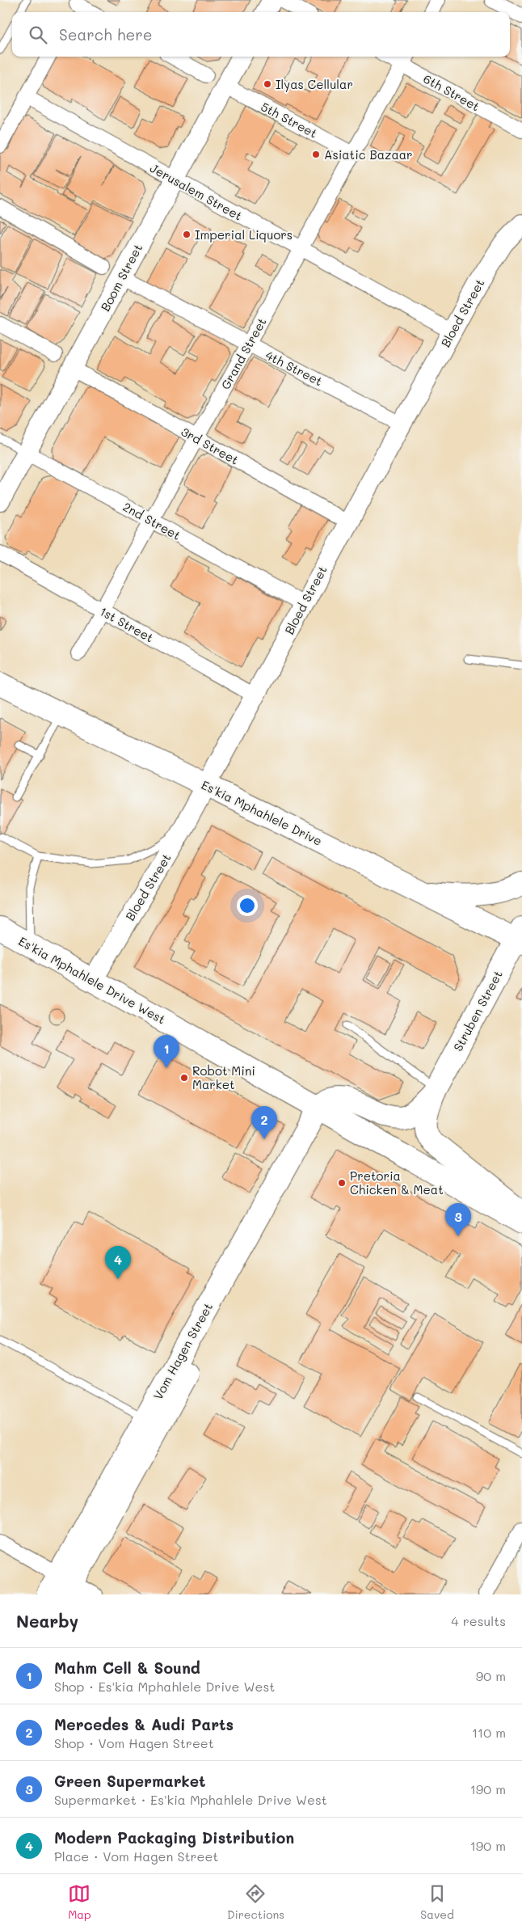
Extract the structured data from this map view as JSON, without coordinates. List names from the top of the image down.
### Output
{
  "streets": {
    "main road": [
      "Boom Street",
      "Bloed Street",
      "Es'kia Mphahlele Drive",
      "Es'kia Mphahlele Drive West",
      "Struben Street",
      "Vom Hagen Street"
    ],
    "street": [
      "6th Street",
      "5th Street",
      "Jerusalem Street",
      "Grand Street",
      "4th Street",
      "3rd Street",
      "2nd Street",
      "1st Street"
    ]
  },
  "crossings": [
    ["6th Street", "Grand Street"],
    ["5th Street", "Boom Street"],
    ["5th Street", "Grand Street"],
    ["Jerusalem Street", "Boom Street"],
    ["Jerusalem Street", "Bloed Street"],
    ["Jerusalem Street", "Grand Street"],
    ["Boom Street", "4th Street"],
    ["Boom Street", "3rd Street"],
    ["Boom Street", "2nd Street"],
    ["Bloed Street", "4th Street"],
    ["Bloed Street", "3rd Street"],
    ["Bloed Street", "2nd Street"],
    ["Bloed Street", "1st Street"],
    ["Bloed Street", "Es'kia Mphahlele Drive"],
    ["Bloed Street", "Es'kia Mphahlele Drive West"],
    ["Grand Street", "4th Street"],
    ["Grand Street", "3rd Street"],
    ["Grand Street", "2nd Street"],
    ["Grand Street", "1st Street"],
    ["Es'kia Mphahlele Drive", "Struben Street"],
    ["Es'kia Mphahlele Drive West", "Vom Hagen Street"]
  ],
  "places": [
    "Ilyas Cellular",
    "Asiatic Bazaar",
    "Imperial Liquors",
    "Robot Mini Market",
    "Pretoria Chicken & Meat"
  ],
  "page": {
    "search": "Search here",
    "pins": [
      "1",
      "2",
      "3",
      "4"
    ],
    "heading": ["Nearby", "4 results"],
    "list": [
      {
        "mark": "1",
        "name": "Mahm Cell & Sound",
        "note": "Shop · Es'kia Mphahlele Drive West",
        "value": "90 m"
      },
      {
        "mark": "2",
        "name": "Mercedes & Audi Parts",
        "note": "Shop · Vom Hagen Street",
        "value": "110 m"
      },
      {
        "mark": "3",
        "name": "Green Supermarket",
        "note": "Supermarket · Es'kia Mphahlele Drive West",
        "value": "190 m"
      },
      {
        "mark": "4",
        "name": "Modern Packaging Distribution",
        "note": "Place · Vom Hagen Street",
        "value": "190 m"
      }
    ],
    "nav": ["Map", "Directions", "Saved"]
  }
}
